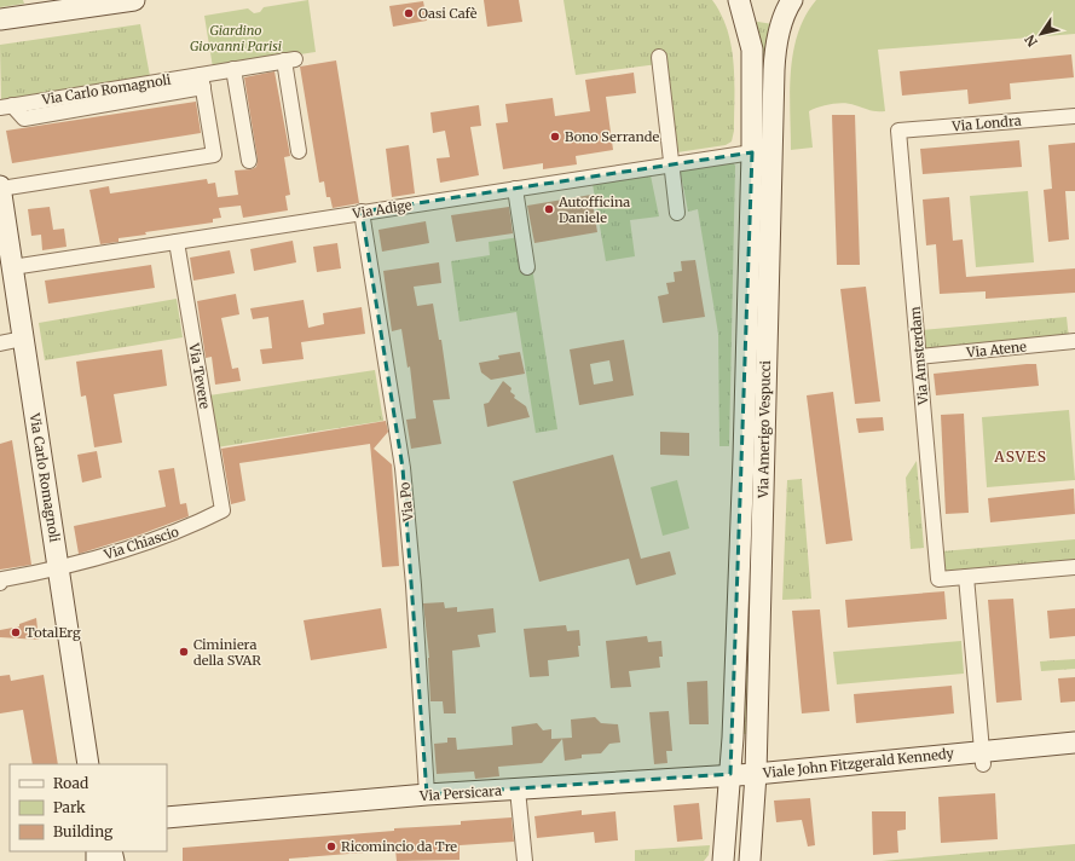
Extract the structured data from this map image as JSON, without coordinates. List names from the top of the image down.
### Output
{
  "streets": {
    "street": [
      "Via Carlo Romagnoli",
      "Via Londra",
      "Via Adige",
      "Via Atene",
      "Via Amsterdam",
      "Via Tevere",
      "Via Amerigo Vespucci",
      "Via Po",
      "Via Chiascio",
      "Viale John Fitzgerald Kennedy",
      "Via Persicara"
    ]
  },
  "crossings": [
    ["Via Carlo Romagnoli", "Via Adige"],
    ["Via Carlo Romagnoli", "Via Chiascio"],
    ["Via Londra", "Via Amsterdam"],
    ["Via Adige", "Via Tevere"],
    ["Via Adige", "Via Amerigo Vespucci"],
    ["Via Adige", "Via Po"],
    ["Via Atene", "Via Amsterdam"],
    ["Via Tevere", "Via Chiascio"],
    ["Via Amerigo Vespucci", "Viale John Fitzgerald Kennedy"],
    ["Via Amerigo Vespucci", "Via Persicara"],
    ["Via Po", "Via Persicara"],
    ["Viale John Fitzgerald Kennedy", "Via Persicara"]
  ],
  "districts": ["ASVES"],
  "parks": ["Giardino Giovanni Parisi"],
  "places": [
    "Oasi Cafè",
    "Bono Serrande",
    "Autofficina Daniele",
    "TotalErg",
    "Ciminiera della SVAR",
    "Ricomincio da Tre"
  ],
  "legend": ["Road", "Park", "Building"],
  "north": "bottom left"
}
